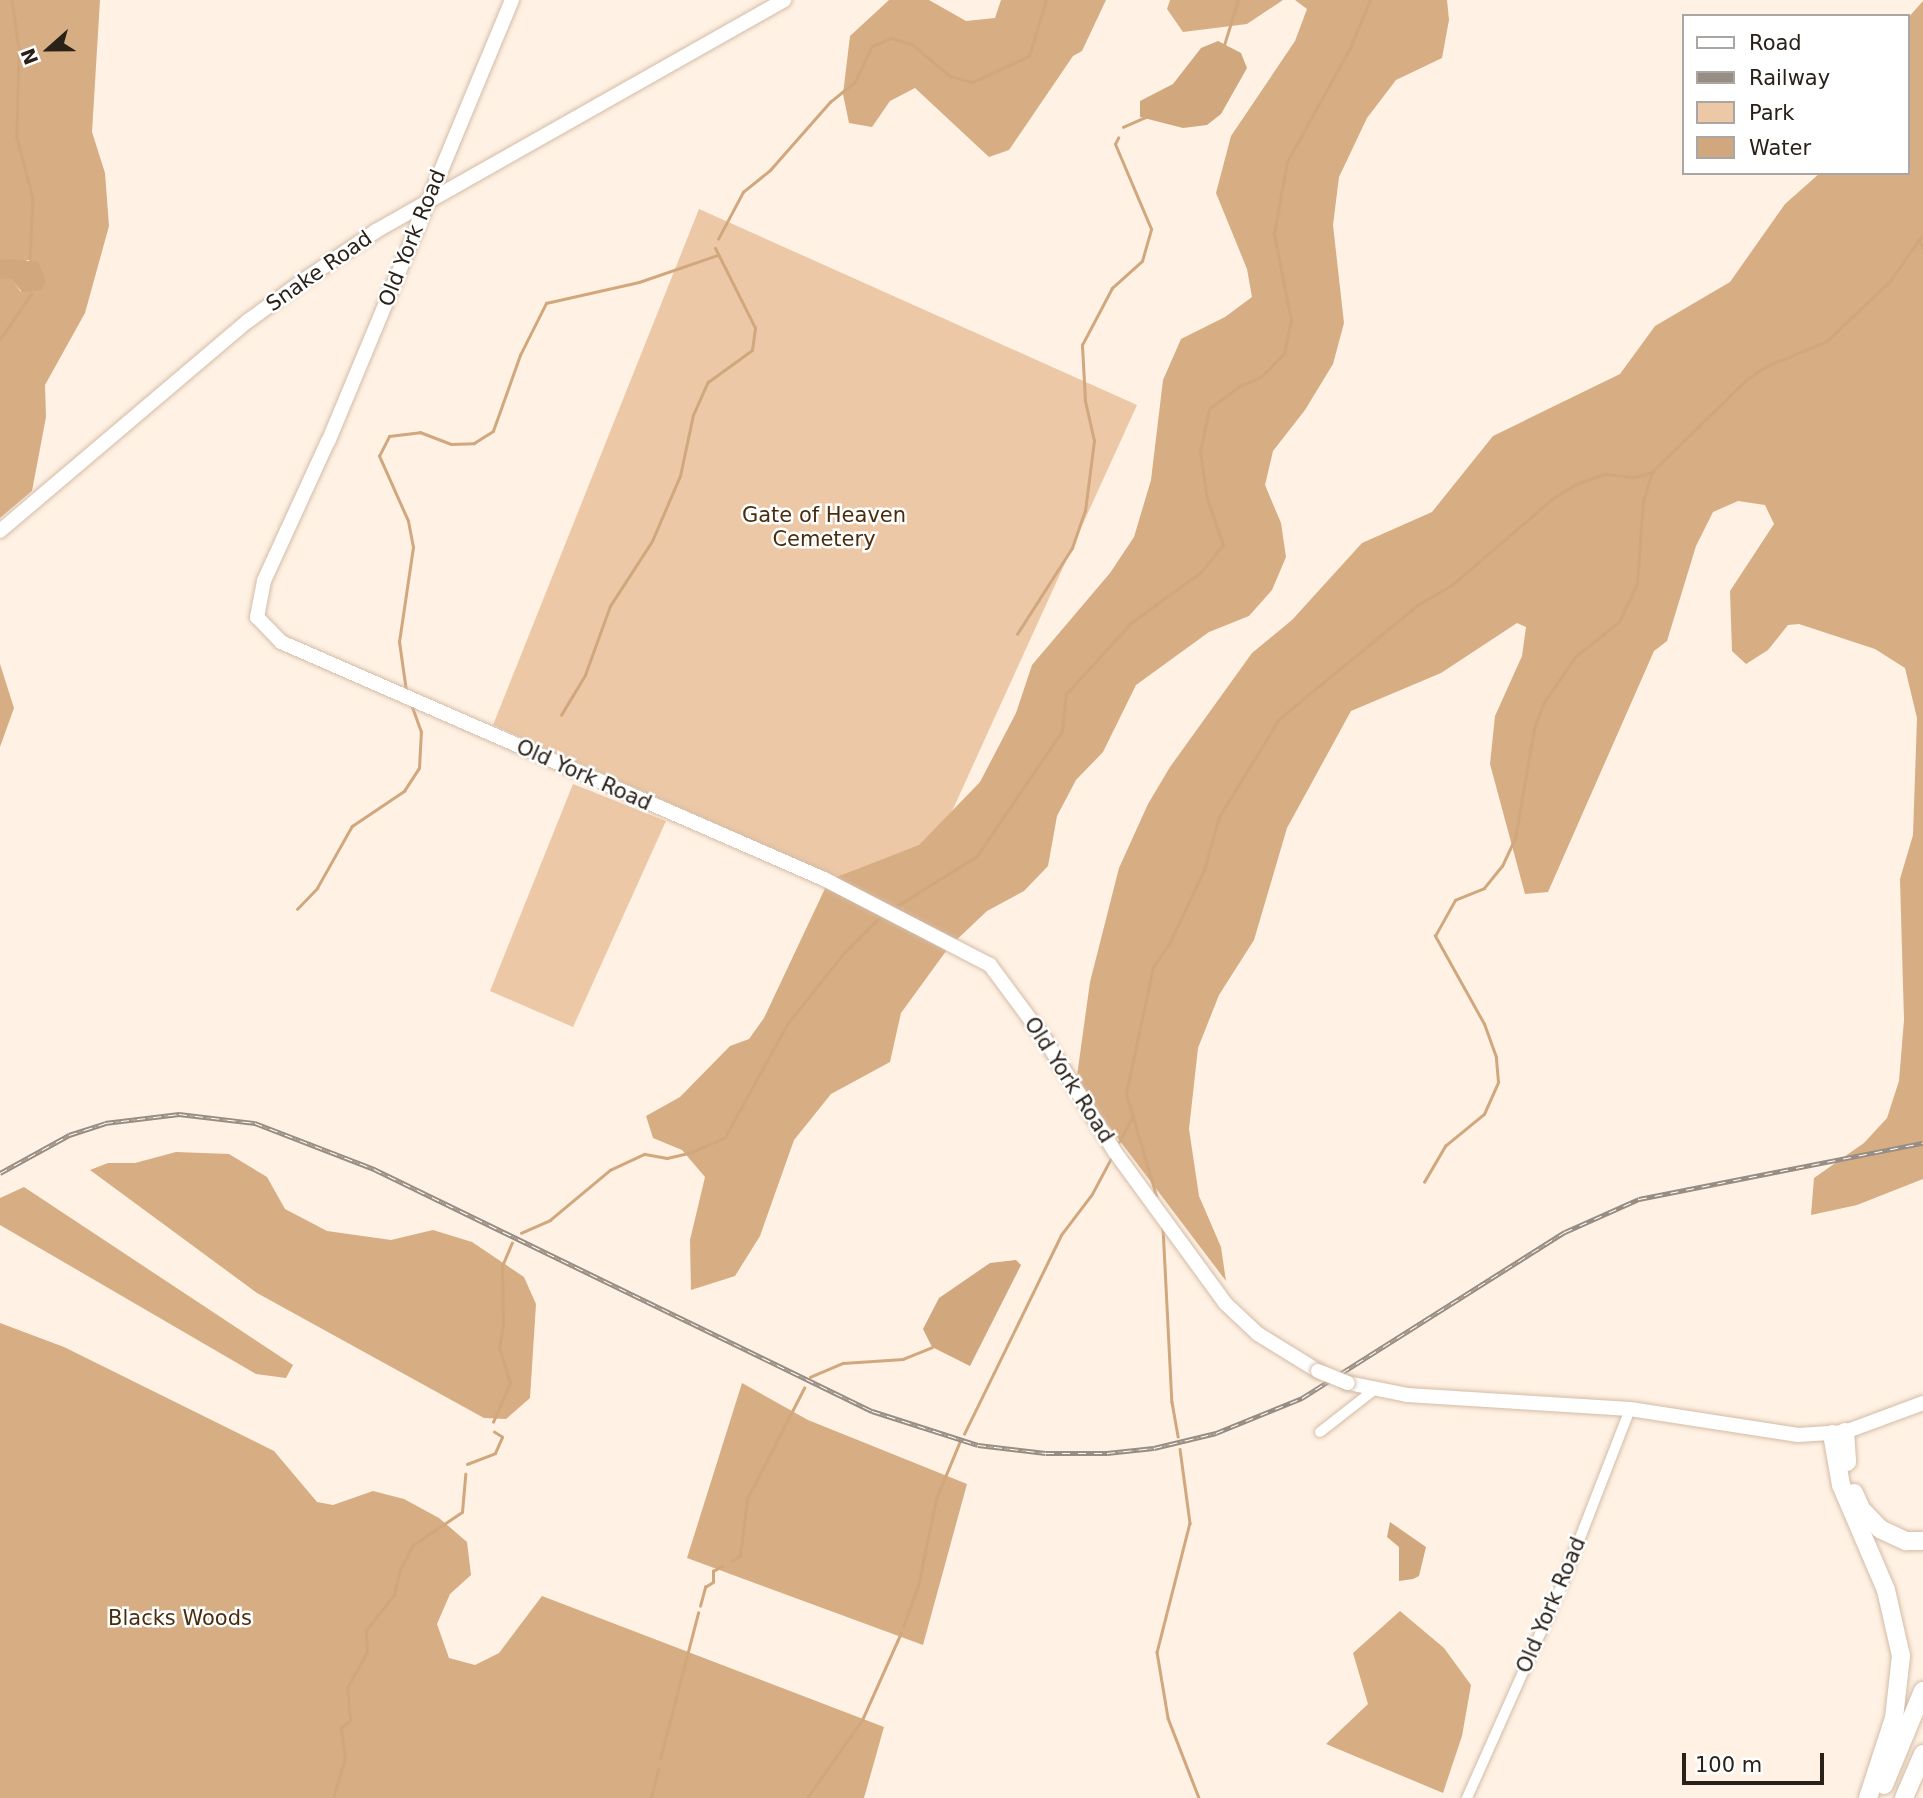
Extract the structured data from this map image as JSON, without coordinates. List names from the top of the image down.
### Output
{
  "streets": {
    "street": ["Old York Road", "Snake Road"]
  },
  "crossings": [
    ["Old York Road", "Snake Road"]
  ],
  "parks": ["Gate of Heaven Cemetery", "Blacks Woods"],
  "legend": [
    "Road",
    "Railway",
    "Park",
    "Water"
  ],
  "scale_bar": "100 m",
  "north": "left"
}
